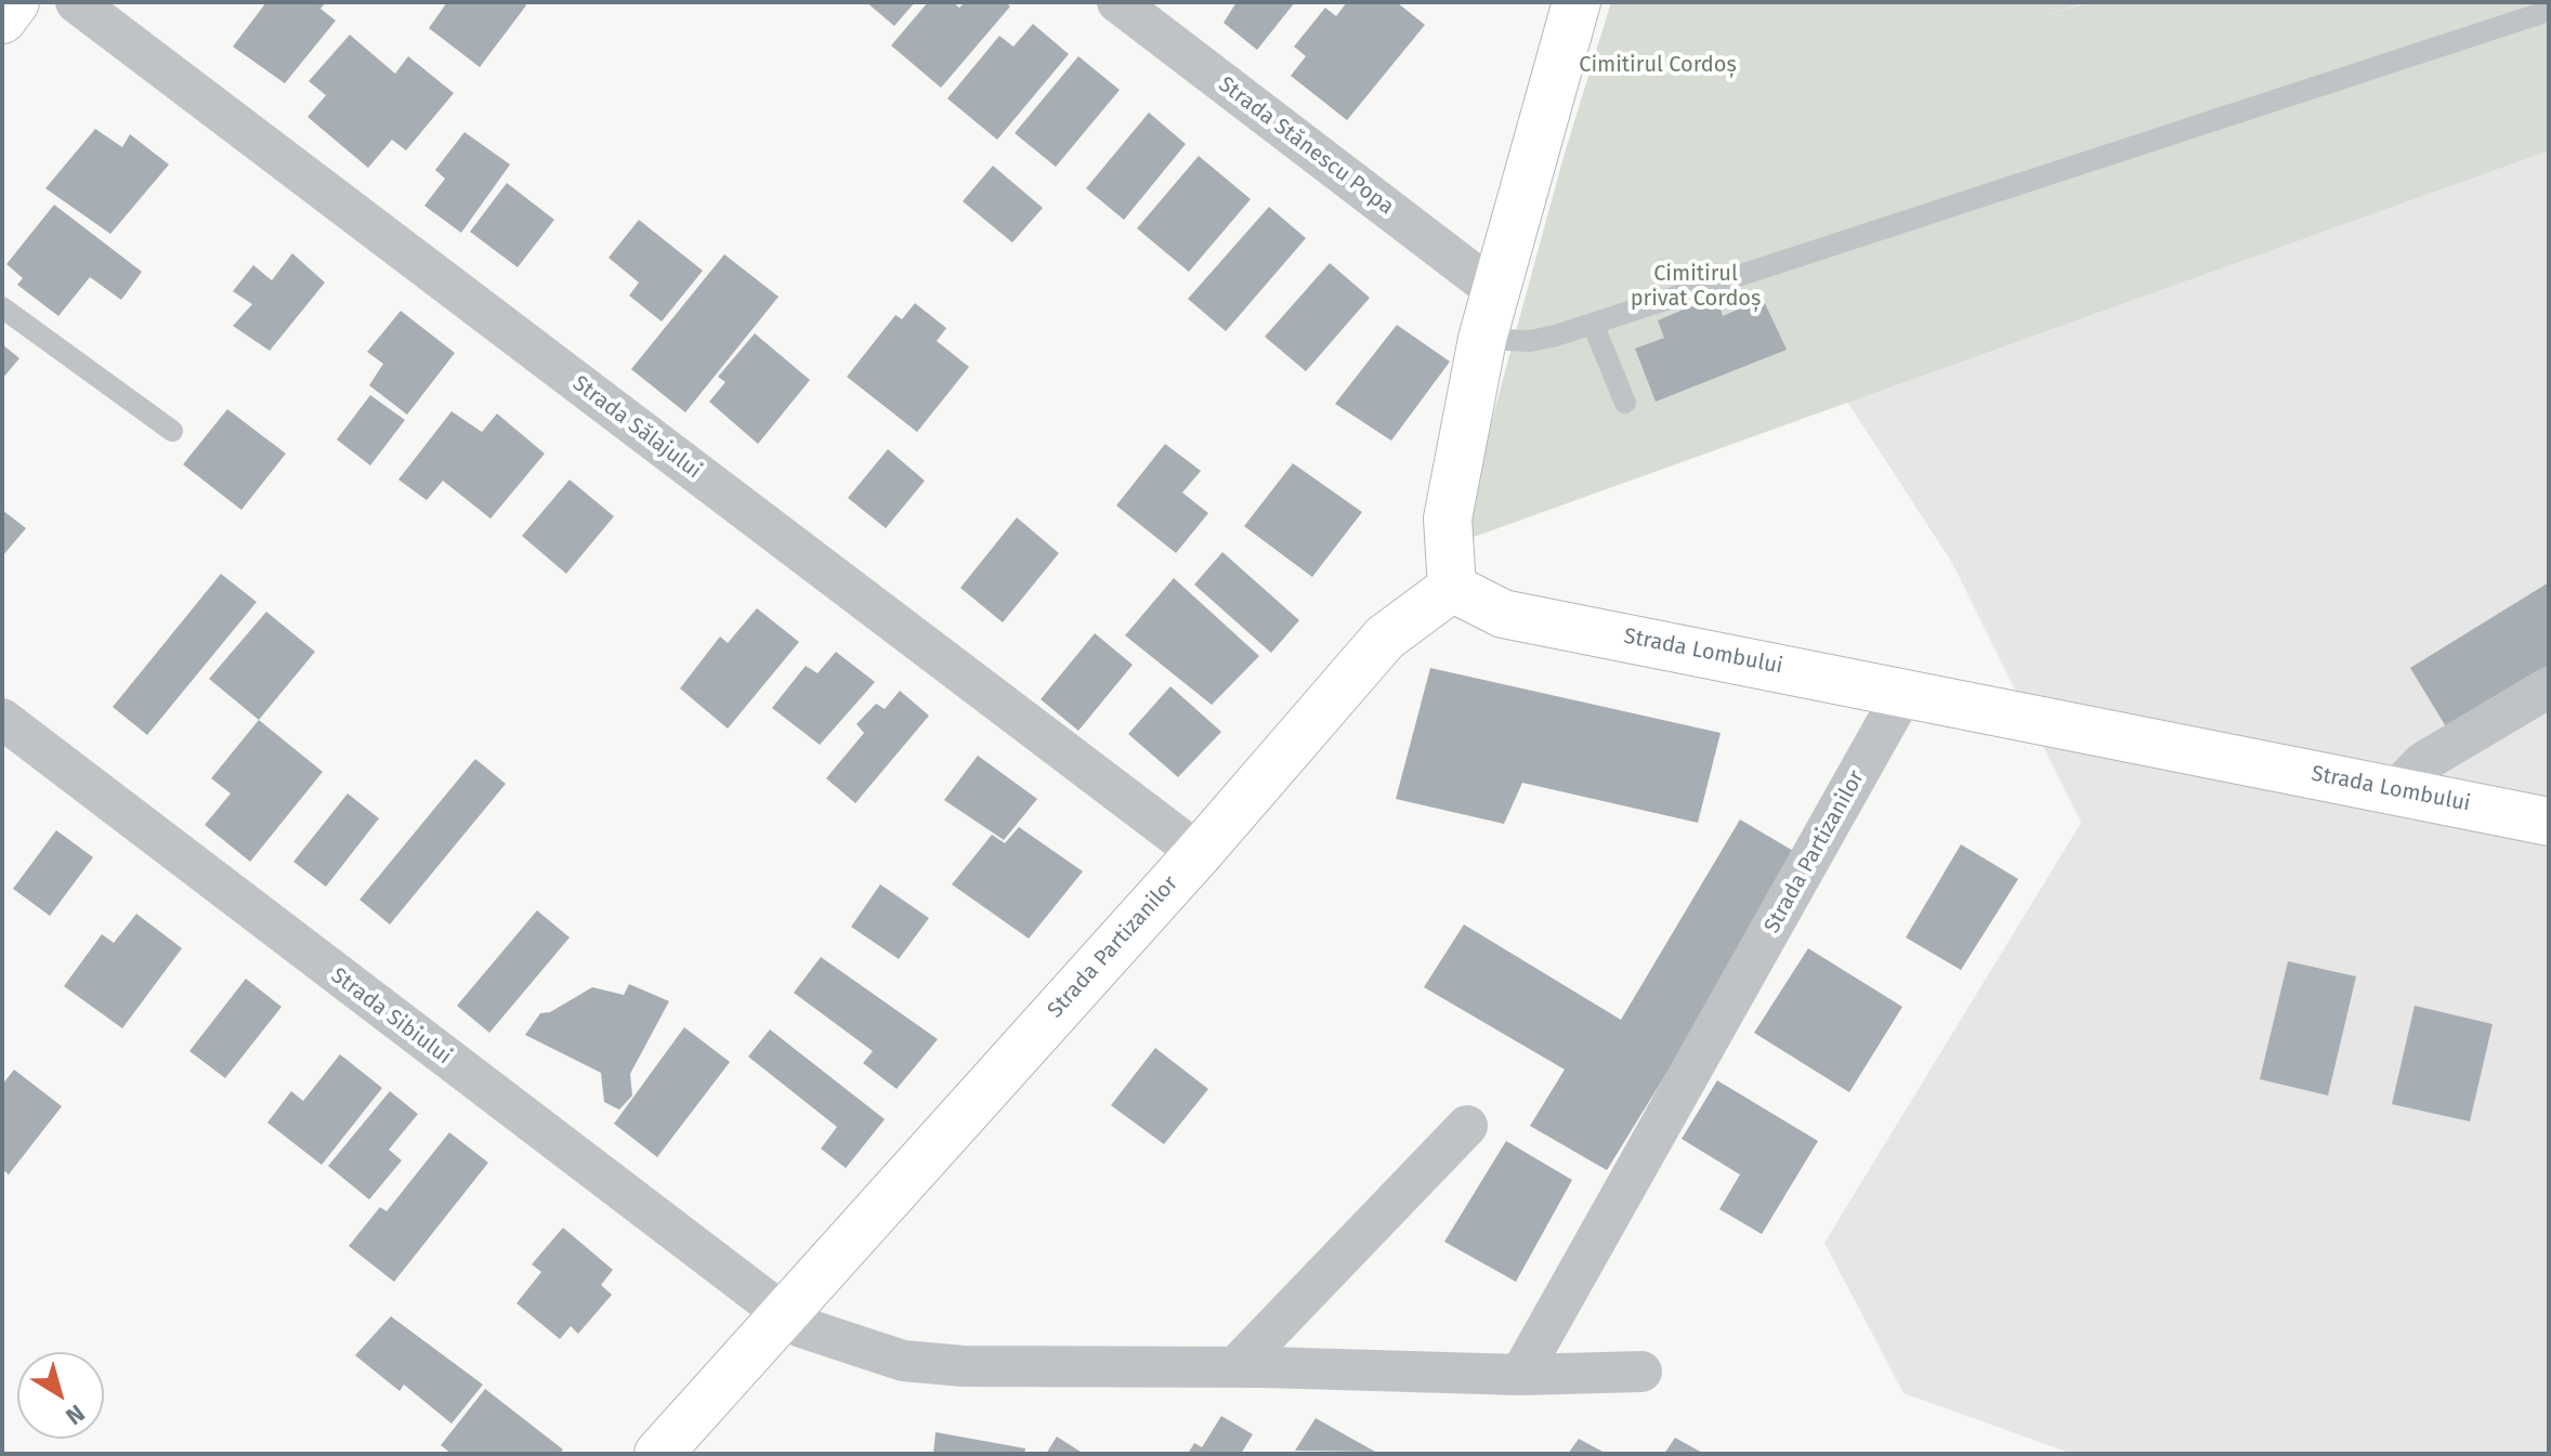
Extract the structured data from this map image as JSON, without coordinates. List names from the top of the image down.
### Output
{
  "streets": {
    "street": [
      "Strada Stănescu Popa",
      "Strada Sălajului",
      "Strada Lombului",
      "Strada Partizanilor",
      "Strada Sibiului"
    ]
  },
  "crossings": [
    ["Strada Sălajului", "Strada Partizanilor"],
    ["Strada Lombului", "Strada Partizanilor"],
    ["Strada Partizanilor", "Strada Sibiului"]
  ],
  "parks": ["Cimitirul Cordoș", "Cimitirul privat Cordoș"],
  "north": "bottom right"
}
